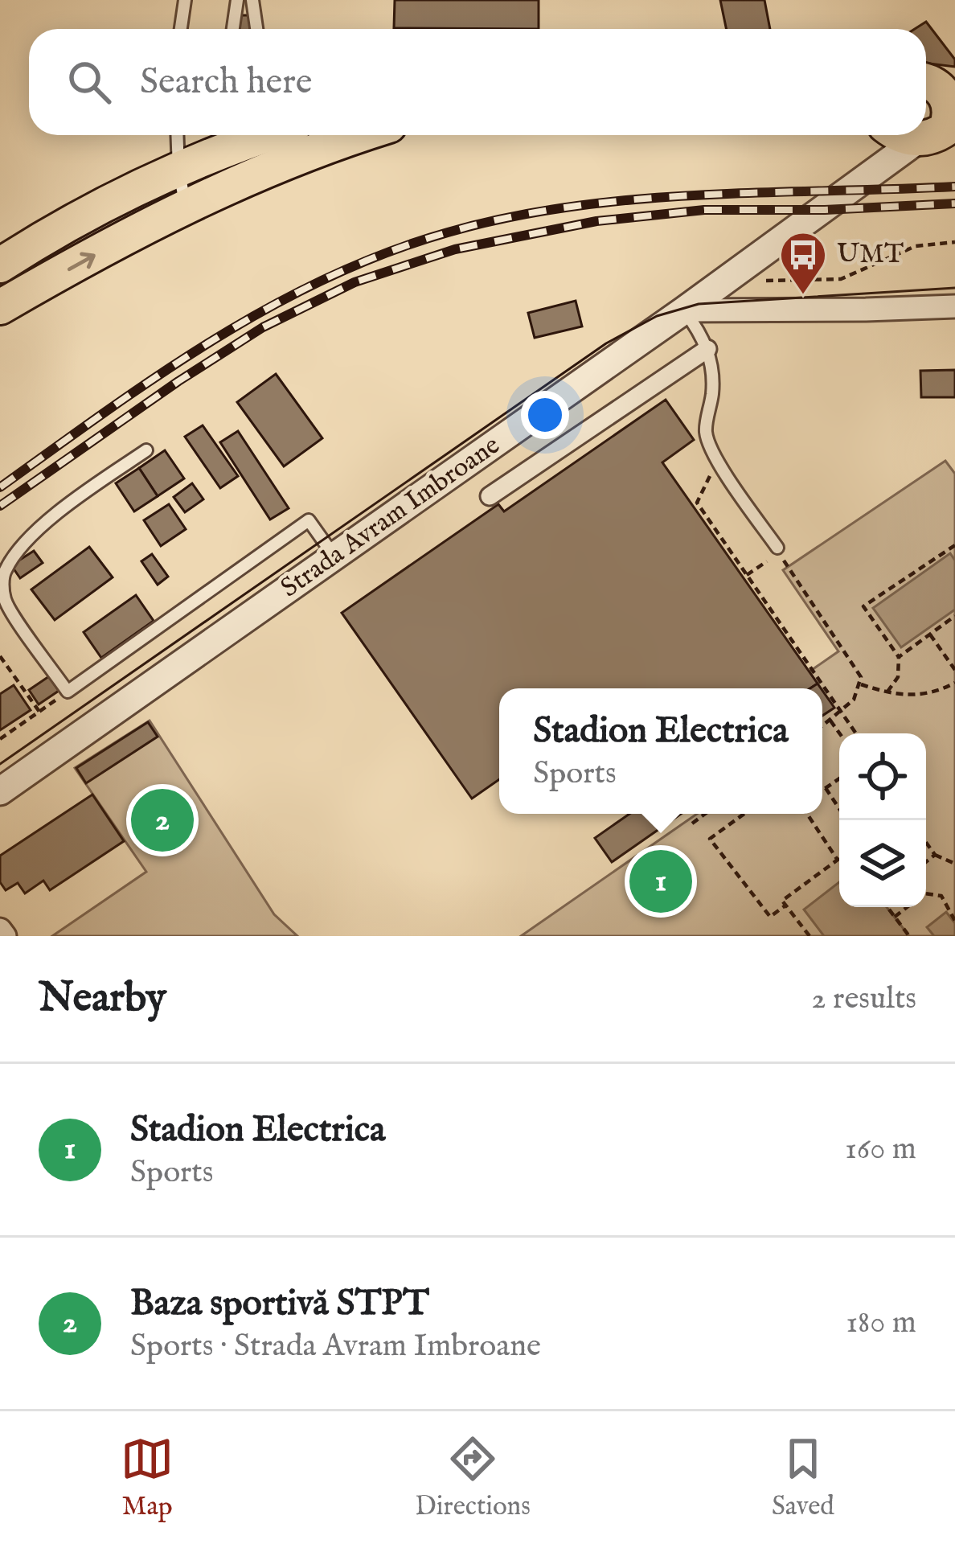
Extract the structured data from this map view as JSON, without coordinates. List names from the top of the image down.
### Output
{
  "streets": {
    "street": ["Strada Avram Imbroane"]
  },
  "places": {
    "bus stop": ["UMT"]
  },
  "page": {
    "search": "Search here",
    "popup": ["Stadion Electrica", "Sports"],
    "pins": ["2", "1"],
    "heading": ["Nearby", "2 results"],
    "list": [
      {
        "mark": "1",
        "name": "Stadion Electrica",
        "note": "Sports",
        "value": "160 m"
      },
      {
        "mark": "2",
        "name": "Baza sportivă STPT",
        "note": "Sports · Strada Avram Imbroane",
        "value": "180 m"
      }
    ],
    "nav": ["Map", "Directions", "Saved"]
  }
}
